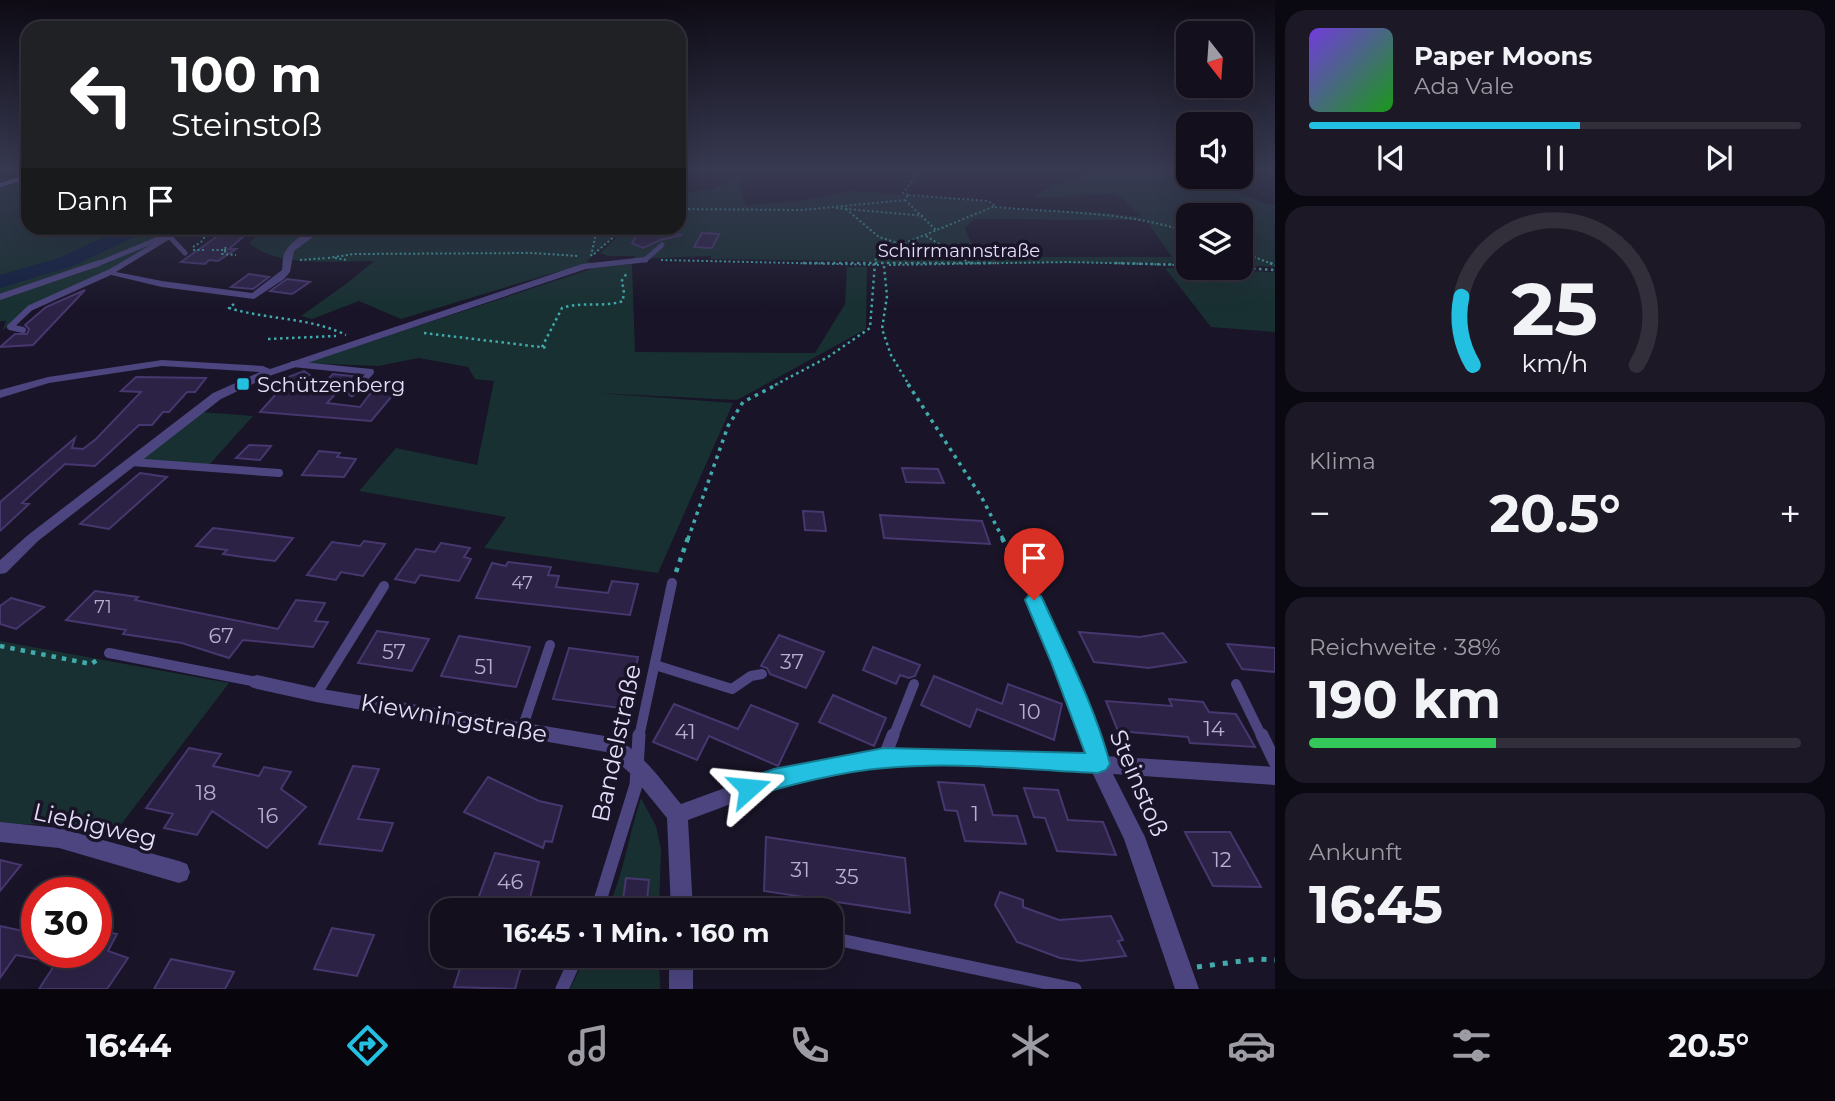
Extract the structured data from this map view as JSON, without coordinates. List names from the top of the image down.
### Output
{
  "streets": {
    "street": ["Kiewningstraße", "Steinstoß", "Liebigweg"],
    "lane": ["Bandelstraße"],
    "path": ["Schirrmannstraße"]
  },
  "crossings": [
    ["Kiewningstraße", "Bandelstraße"]
  ],
  "places": {
    "transit": ["Schützenberg"]
  },
  "house_numbers": [
    "47",
    "71",
    "67",
    "57",
    "37",
    "51",
    "10",
    "14",
    "41",
    "18",
    "1",
    "16",
    "12",
    "31",
    "35",
    "46"
  ],
  "north": "bottom",
  "page": {
    "turn": ["100 m", "Steinstoß"],
    "song": ["Paper Moons", "Ada Vale"],
    "then": "Dann",
    "tile": [
      "Klima",
      ["Reichweite · 38%", "190 km"],
      ["Ankunft", "16:45"]
    ],
    "heat": ["−", "20.5°", "+"],
    "limit": "30",
    "trip": "16:45 · 1 Min. · 160 m",
    "tabs": ["16:44", "20.5°"],
    "gauge": ["25", "km/h"]
  }
}
